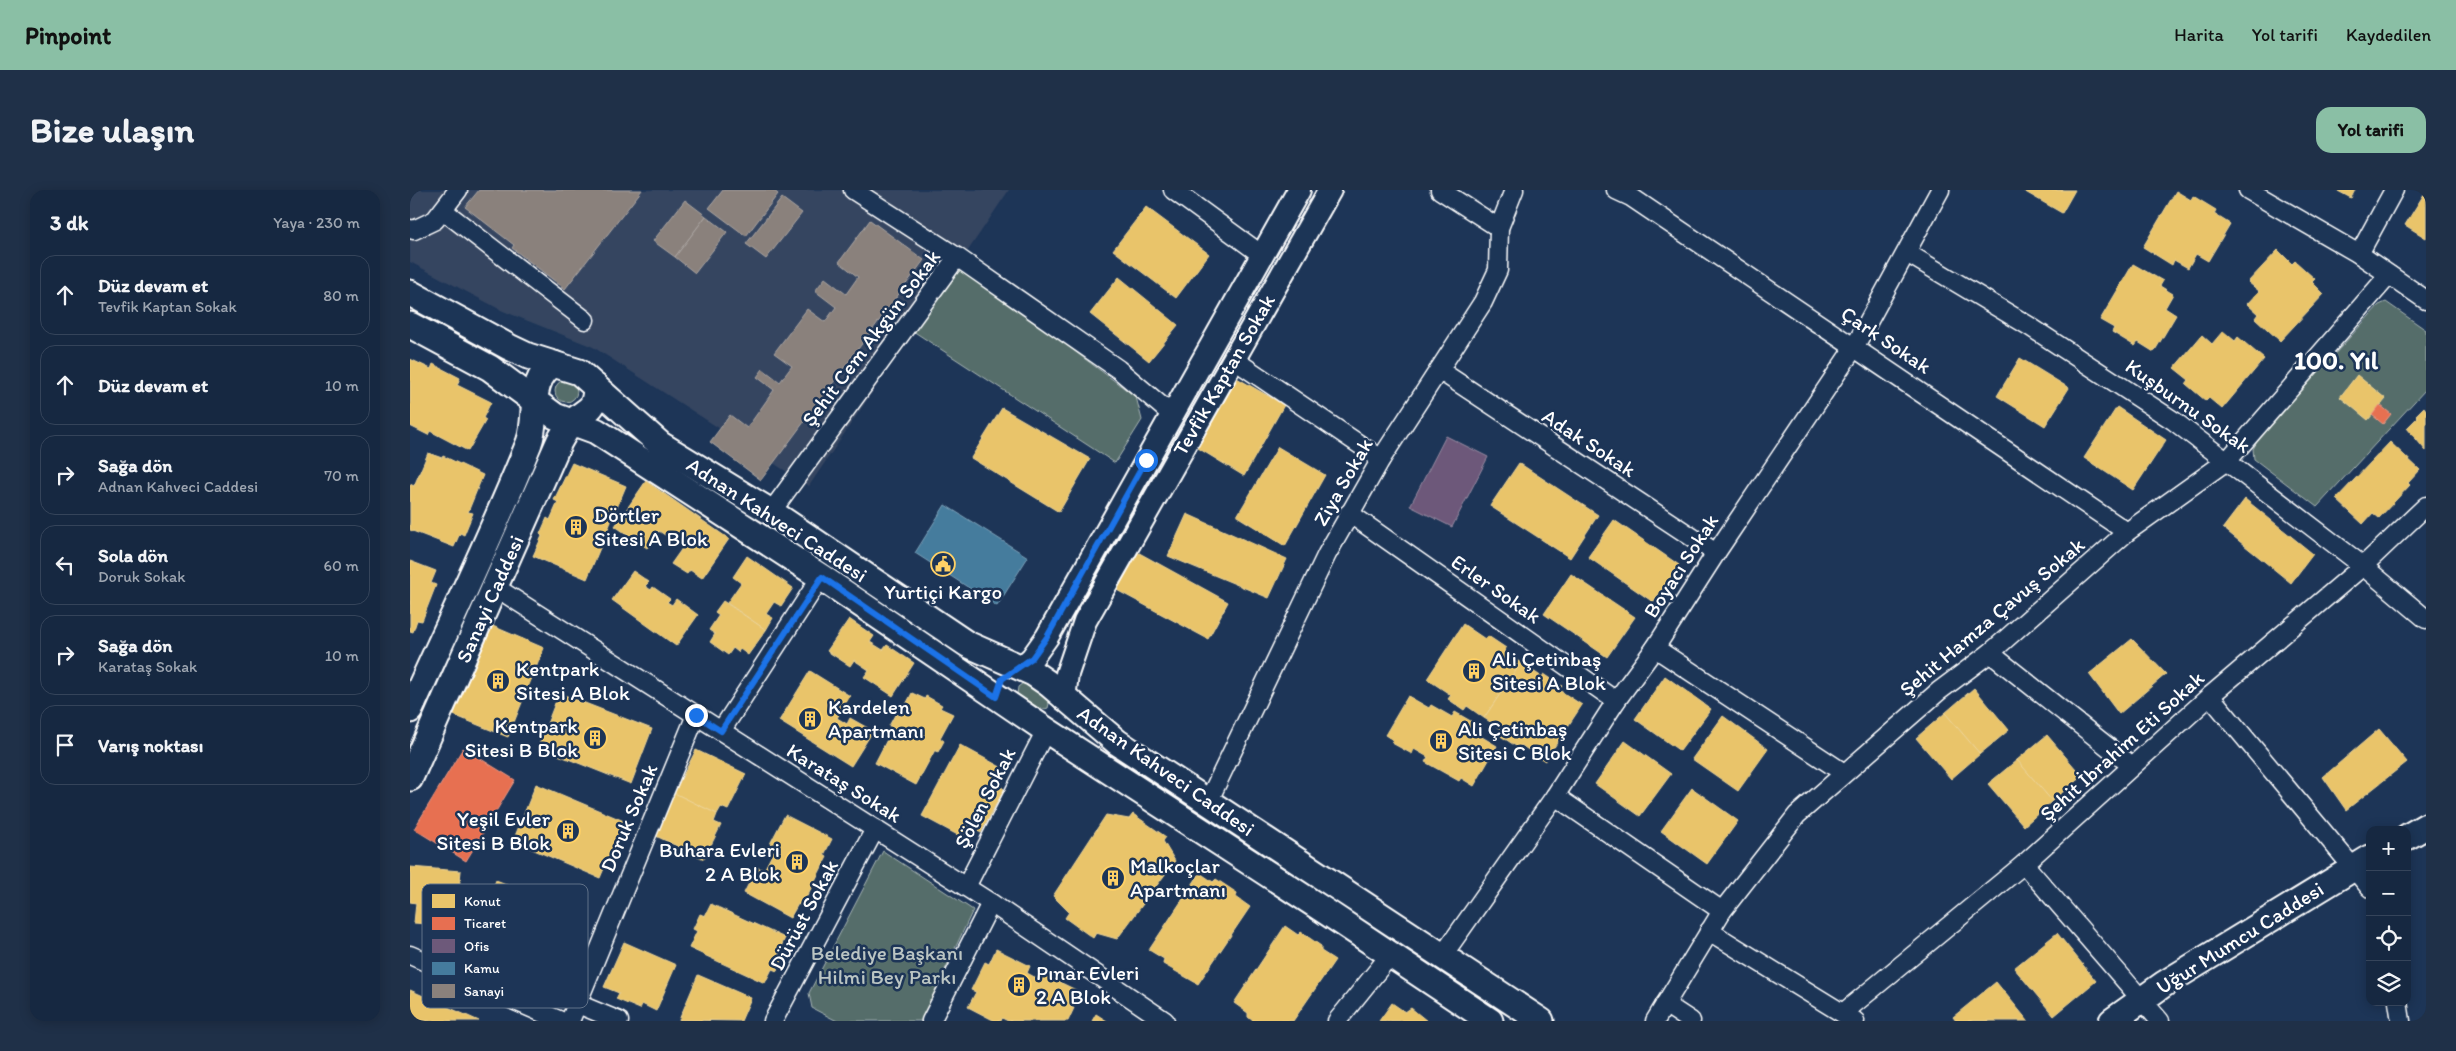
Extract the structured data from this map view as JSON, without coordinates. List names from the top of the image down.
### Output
{
  "streets": {
    "main road": ["Adnan Kahveci Caddesi", "Sanayi Caddesi", "Uğur Mumcu Caddesi"],
    "street": [
      "Şehit Cem Akgün Sokak",
      "Çark Sokak",
      "Tevfik Kaptan Sokak",
      "Kuşburnu Sokak",
      "Adak Sokak",
      "Ziya Sokak",
      "Boyacı Sokak",
      "Erler Sokak",
      "Şehit Hamza Çavuş Sokak",
      "Şehit İbrahim Eti Sokak",
      "Karataş Sokak",
      "Şölen Sokak",
      "Doruk Sokak",
      "Dürüst Sokak"
    ]
  },
  "crossings": [
    ["Şehit Cem Akgün Sokak", "Tevfik Kaptan Sokak"],
    ["Şehit Cem Akgün Sokak", "Adnan Kahveci Caddesi"],
    ["Çark Sokak", "Boyacı Sokak"],
    ["Çark Sokak", "Şehit Hamza Çavuş Sokak"],
    ["Tevfik Kaptan Sokak", "Adnan Kahveci Caddesi"],
    ["Kuşburnu Sokak", "Boyacı Sokak"],
    ["Kuşburnu Sokak", "Şehit Hamza Çavuş Sokak"],
    ["Kuşburnu Sokak", "Şehit İbrahim Eti Sokak"],
    ["Adak Sokak", "Ziya Sokak"],
    ["Adak Sokak", "Boyacı Sokak"],
    ["Ziya Sokak", "Adnan Kahveci Caddesi"],
    ["Ziya Sokak", "Erler Sokak"],
    ["Adnan Kahveci Caddesi", "Boyacı Sokak"],
    ["Adnan Kahveci Caddesi", "Sanayi Caddesi"],
    ["Adnan Kahveci Caddesi", "Şölen Sokak"],
    ["Boyacı Sokak", "Erler Sokak"],
    ["Sanayi Caddesi", "Karataş Sokak"],
    ["Karataş Sokak", "Şölen Sokak"],
    ["Karataş Sokak", "Doruk Sokak"],
    ["Karataş Sokak", "Dürüst Sokak"]
  ],
  "districts": ["100. Yıl"],
  "parks": ["Belediye Başkanı Hilmi Bey Parkı"],
  "places": {
    "building": [
      "Dörtler Sitesi A Blok",
      "Ali Çetinbaş Sitesi A Blok",
      "Kentpark Sitesi A Blok",
      "Kardelen Apartmanı",
      "Kentpark Sitesi B Blok",
      "Ali Çetinbaş Sitesi C Blok",
      "Yeşil Evler Sitesi B Blok",
      "Buhara Evleri 2 A Blok",
      "Malkoçlar Apartmanı",
      "Pınar Evleri 2 A Blok"
    ],
    "public building": ["Yurtiçi Kargo"]
  },
  "legend": [
    "Konut",
    "Ticaret",
    "Ofis",
    "Kamu",
    "Sanayi"
  ],
  "page": {
    "header": "Pinpoint",
    "nav": ["Harita", "Yol tarifi", "Kaydedilen"],
    "buttons": "Yol tarifi",
    "title": "Bize ulaşın",
    "heading": ["3 dk", "Yaya · 230 m"],
    "list": [
      ["Düz devam et", "Tevfik Kaptan Sokak", "80 m"],
      ["Düz devam et", "10 m"],
      ["Sağa dön", "Adnan Kahveci Caddesi", "70 m"],
      ["Sola dön", "Doruk Sokak", "60 m"],
      ["Sağa dön", "Karataş Sokak", "10 m"],
      "Varış noktası"
    ],
    "map_buttons": ["+", "−"]
  }
}
